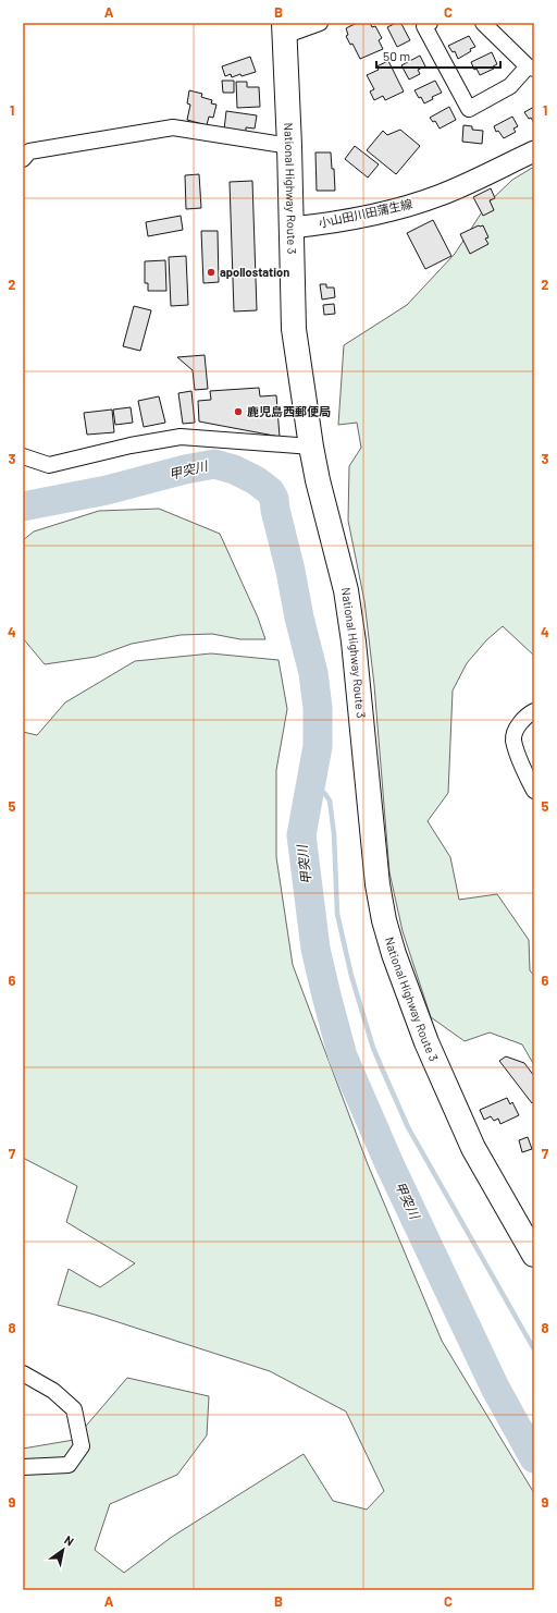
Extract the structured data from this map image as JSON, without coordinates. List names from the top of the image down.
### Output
{
  "streets": {
    "highway": ["National Highway Route 3"],
    "main road": ["小山田川田蒲生線"]
  },
  "crossings": [
    ["National Highway Route 3", "小山田川田蒲生線"]
  ],
  "water": ["甲突川"],
  "places": ["apollostation", "鹿児島西郵便局"],
  "scale_bar": "50 m",
  "north": "top right",
  "grid": {
    "columns": ["A", "B", "C"],
    "rows": [
      "1",
      "2",
      "3",
      "4",
      "5",
      "6",
      "7",
      "8",
      "9"
    ]
  }
}
